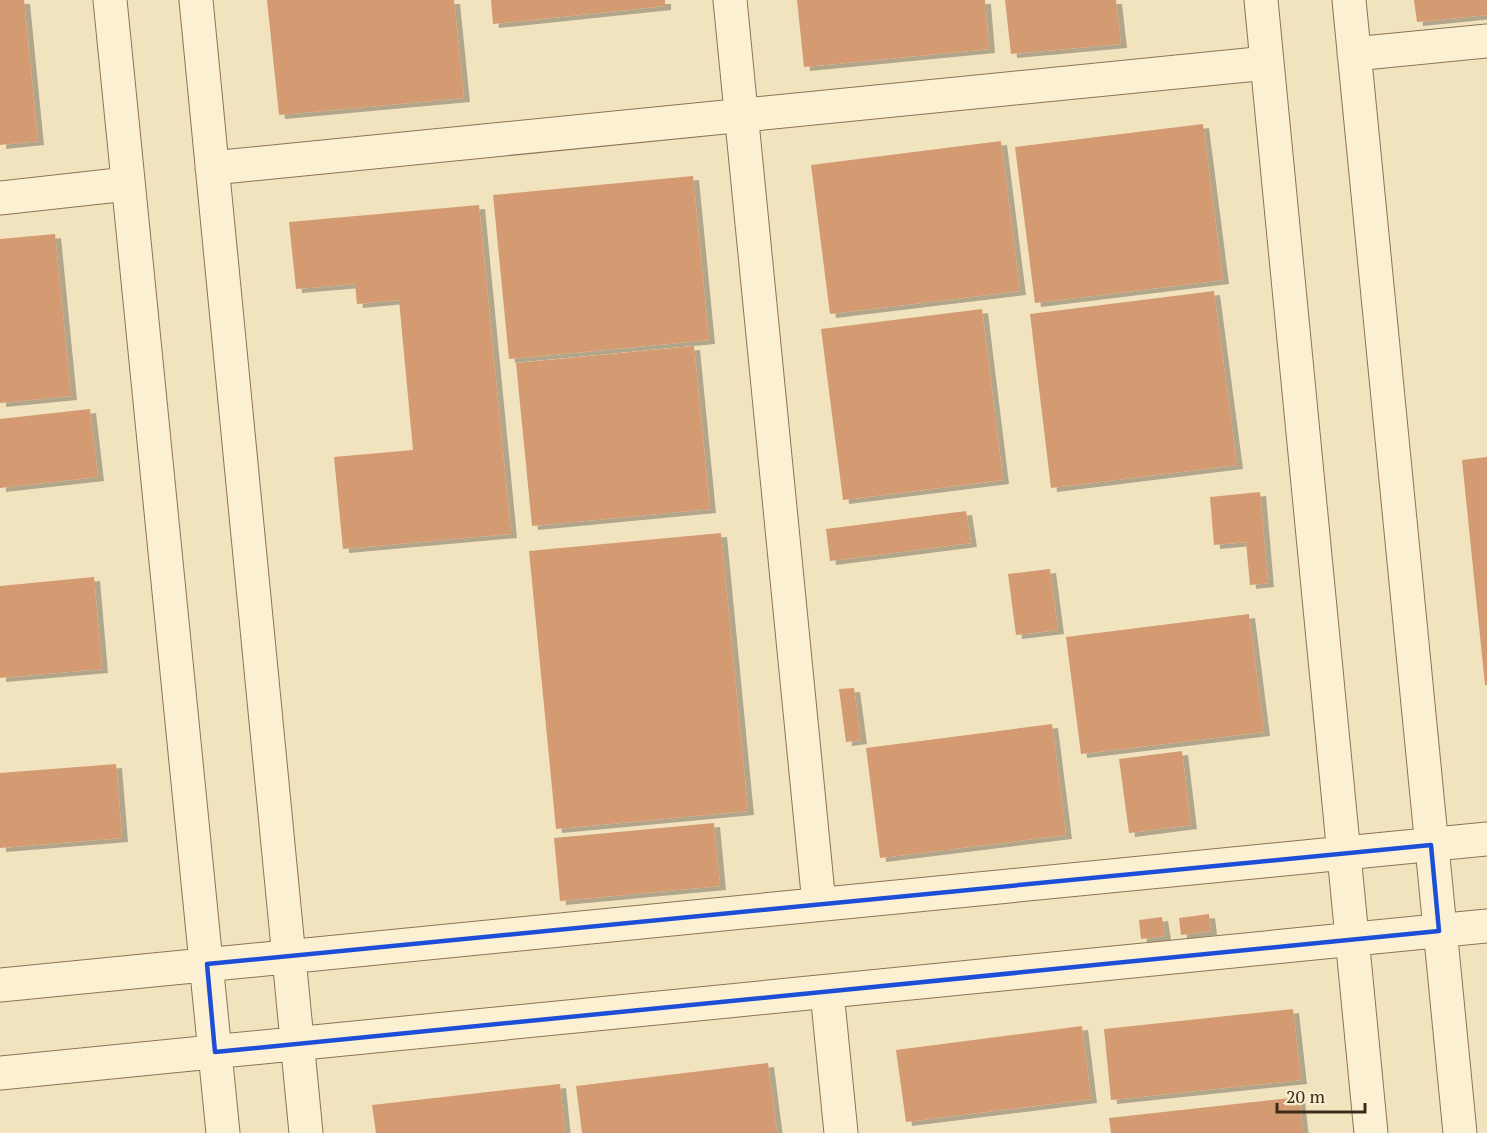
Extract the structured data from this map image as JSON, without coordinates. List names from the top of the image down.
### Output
{
  "scale_bar": "20 m"
}
